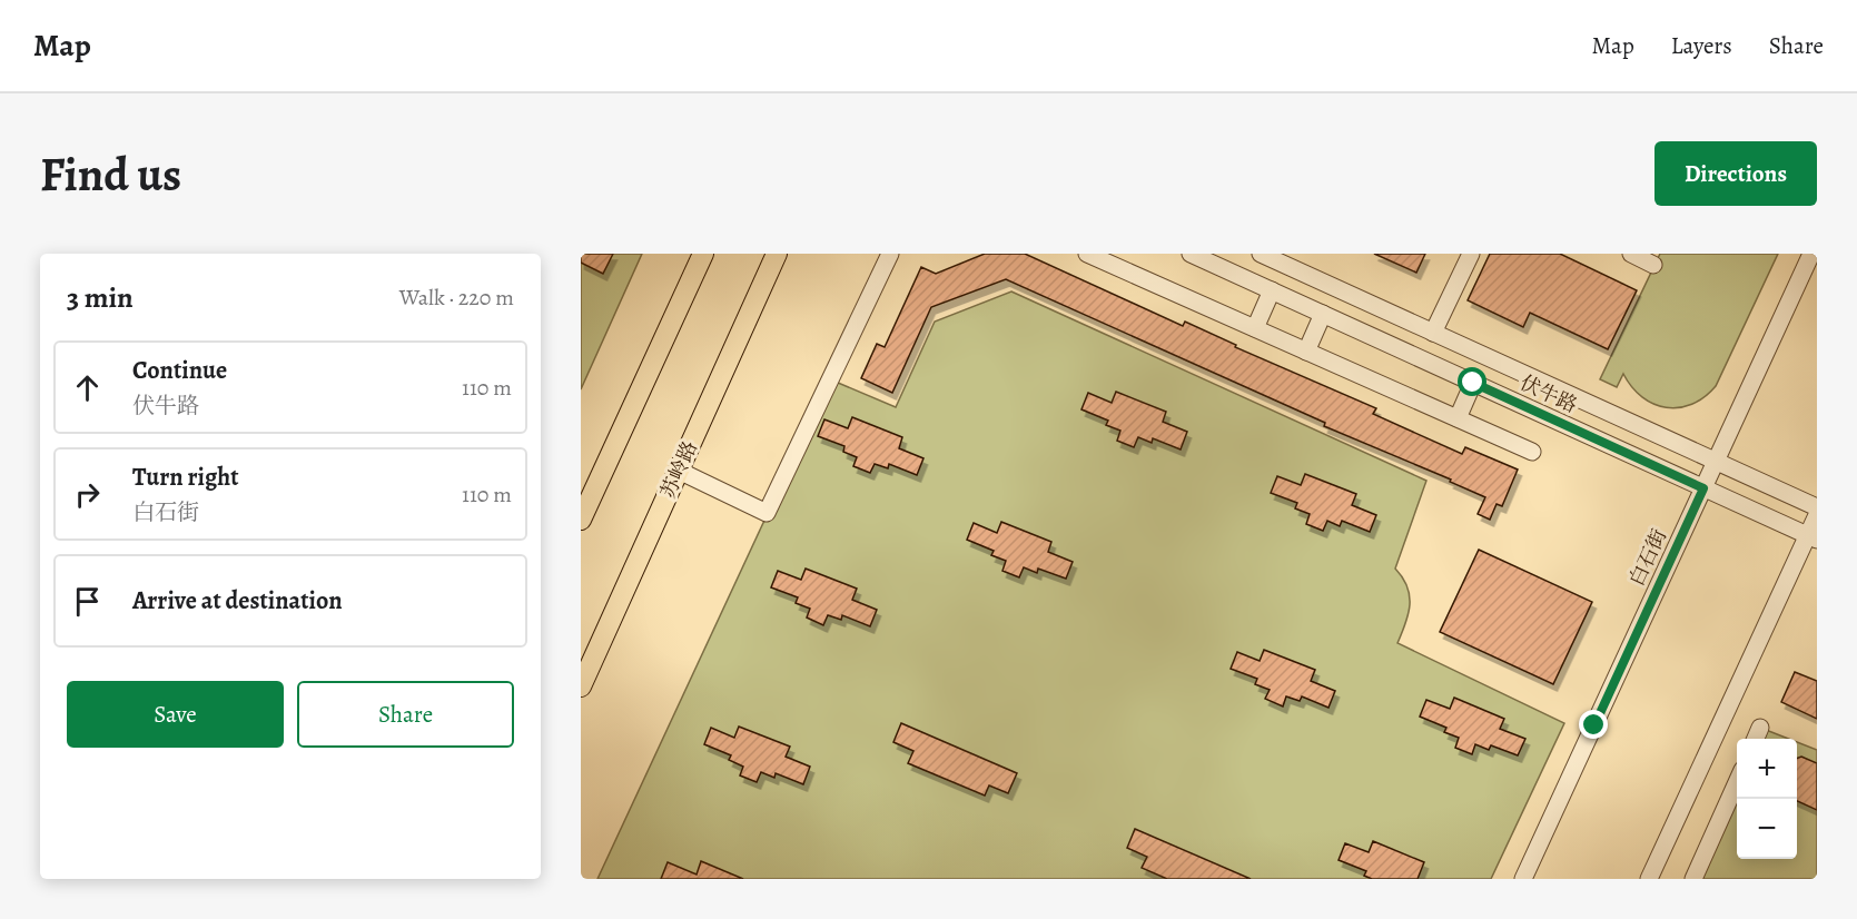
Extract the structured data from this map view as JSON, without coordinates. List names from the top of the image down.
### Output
{
  "streets": {
    "main road": ["苏岭路"],
    "street": ["伏牛路", "白石街"]
  },
  "crossings": [
    ["伏牛路", "白石街"]
  ],
  "page": {
    "header": "Map",
    "nav": ["Map", "Layers", "Share"],
    "buttons": [
      "Directions",
      ["Save", "Share"]
    ],
    "title": "Find us",
    "heading": ["3 min", "Walk · 220 m"],
    "list": [
      ["Continue", "伏牛路", "110 m"],
      ["Turn right", "白石街", "110 m"],
      "Arrive at destination"
    ],
    "map_buttons": ["+", "−"]
  }
}
